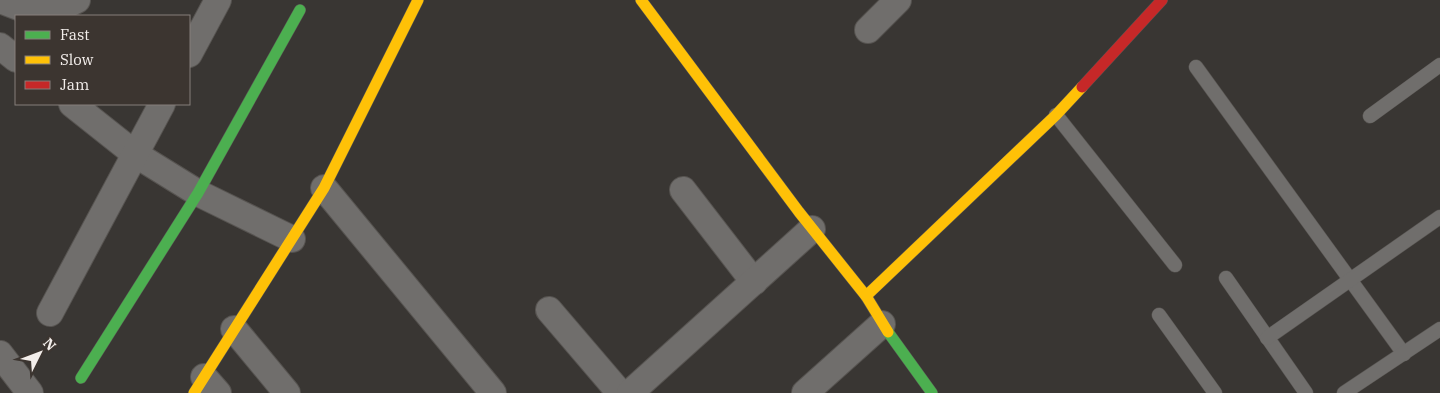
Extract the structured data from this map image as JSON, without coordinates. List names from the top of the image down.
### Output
{
  "legend": ["Fast", "Slow", "Jam"],
  "north": "top right"
}
